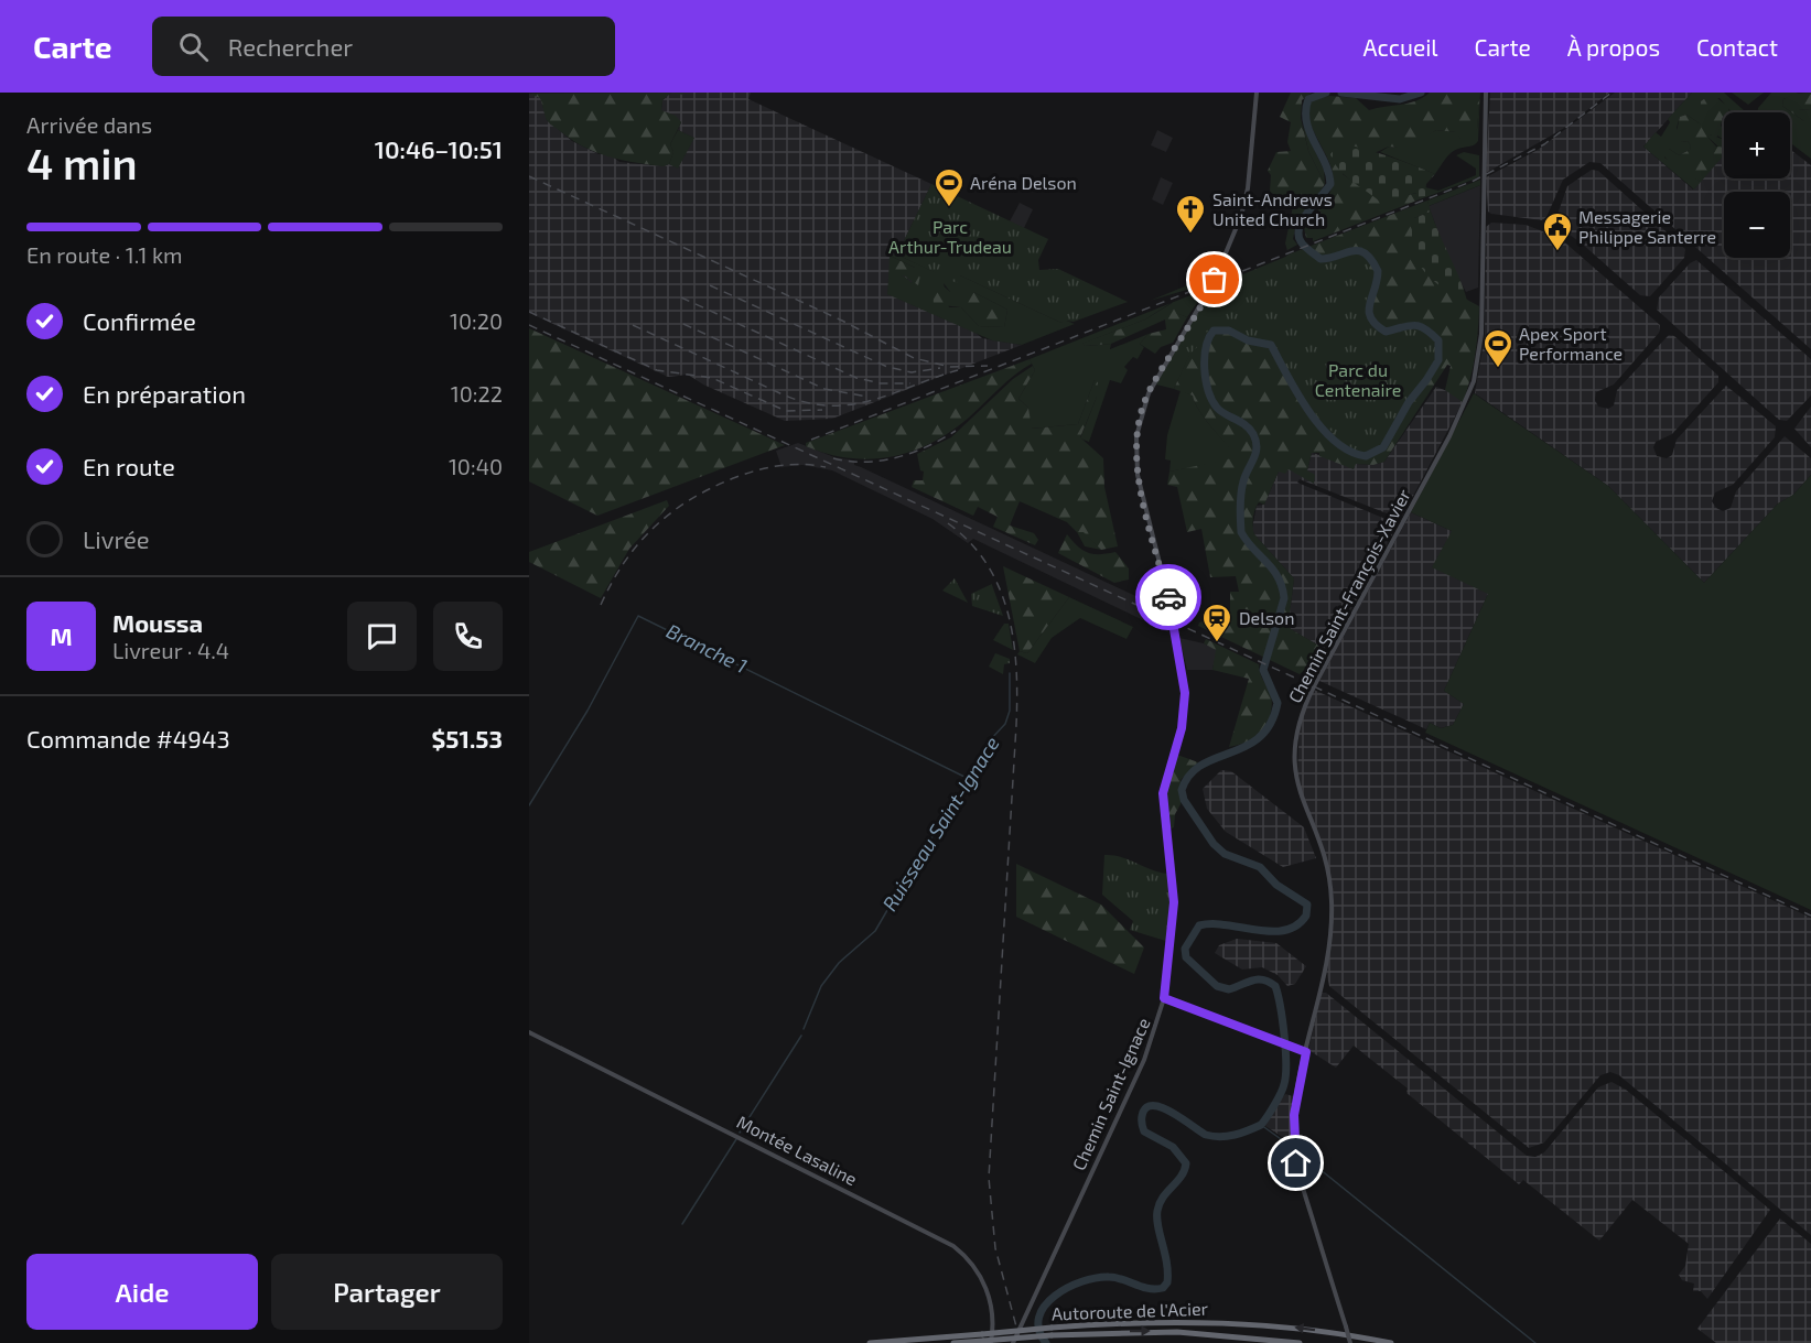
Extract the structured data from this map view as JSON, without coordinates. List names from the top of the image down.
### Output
{
  "streets": {
    "highway": ["Autoroute de l'Acier"],
    "street": ["Chemin Saint-François-Xavier", "Chemin Saint-Ignace", "Montée Lasaline"]
  },
  "water": ["Branche 1", "Ruisseau Saint-Ignace"],
  "parks": ["Parc Arthur-Trudeau", "Parc du Centenaire"],
  "places": {
    "sports": ["Aréna Delson", "Apex Sport Performance"],
    "church": ["Saint-Andrews United Church"],
    "public building": ["Messagerie Philippe Santerre"],
    "station": ["Delson"]
  },
  "page": {
    "header": "Carte",
    "search": "Rechercher",
    "nav": [
      "Accueil",
      "Carte",
      "À propos",
      "Contact"
    ],
    "heading": ["4 min", "Arrivée dans", "10:46–10:51"],
    "panel": [
      "Moussa",
      "Livreur · 4.4",
      "Commande #4943",
      "$51.53"
    ],
    "map_buttons": ["+", "−"],
    "bar": "En route · 1.1 km",
    "list": [
      ["Confirmée", "10:20"],
      ["En préparation", "10:22"],
      ["En route", "10:40"],
      "Livrée"
    ],
    "round": "M",
    "buttons": ["Aide", "Partager"]
  }
}
